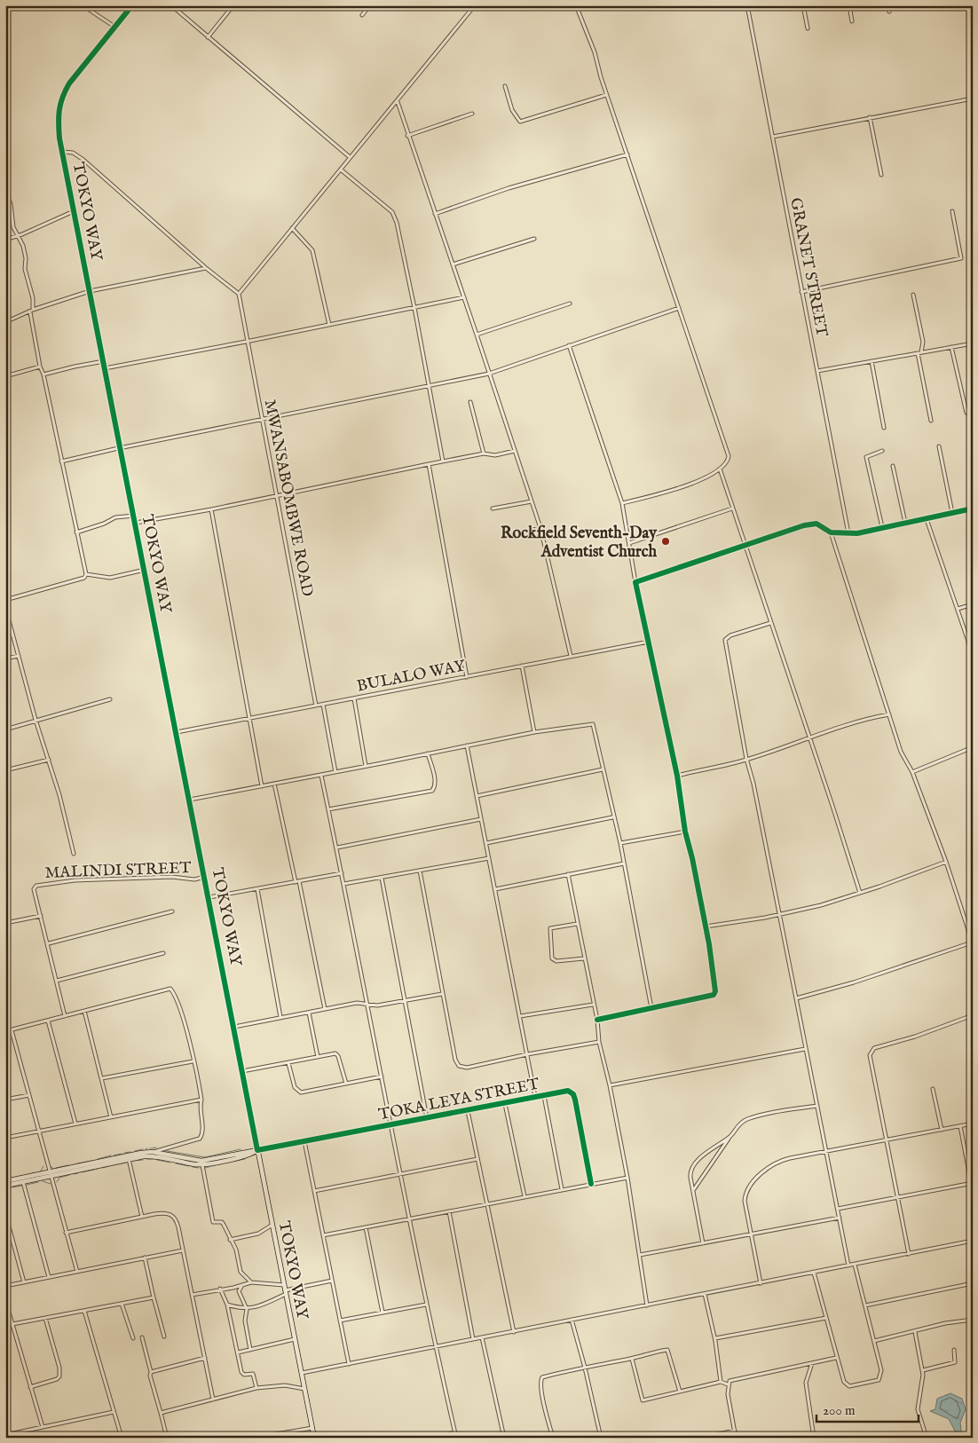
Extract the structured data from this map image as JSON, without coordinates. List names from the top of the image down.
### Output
{
  "streets": {
    "street": [
      "TOKYO WAY",
      "GRANET STREET",
      "MWANSABOMBWE ROAD",
      "BULALO WAY",
      "MALINDI STREET",
      "TOKA LEYA STREET"
    ]
  },
  "crossings": [
    ["TOKYO WAY", "BULALO WAY"],
    ["TOKYO WAY", "MALINDI STREET"],
    ["TOKYO WAY", "TOKA LEYA STREET"],
    ["MWANSABOMBWE ROAD", "BULALO WAY"]
  ],
  "places": ["Rockfield Seventh-Day Adventist Church"],
  "scale_bar": "200 m"
}
